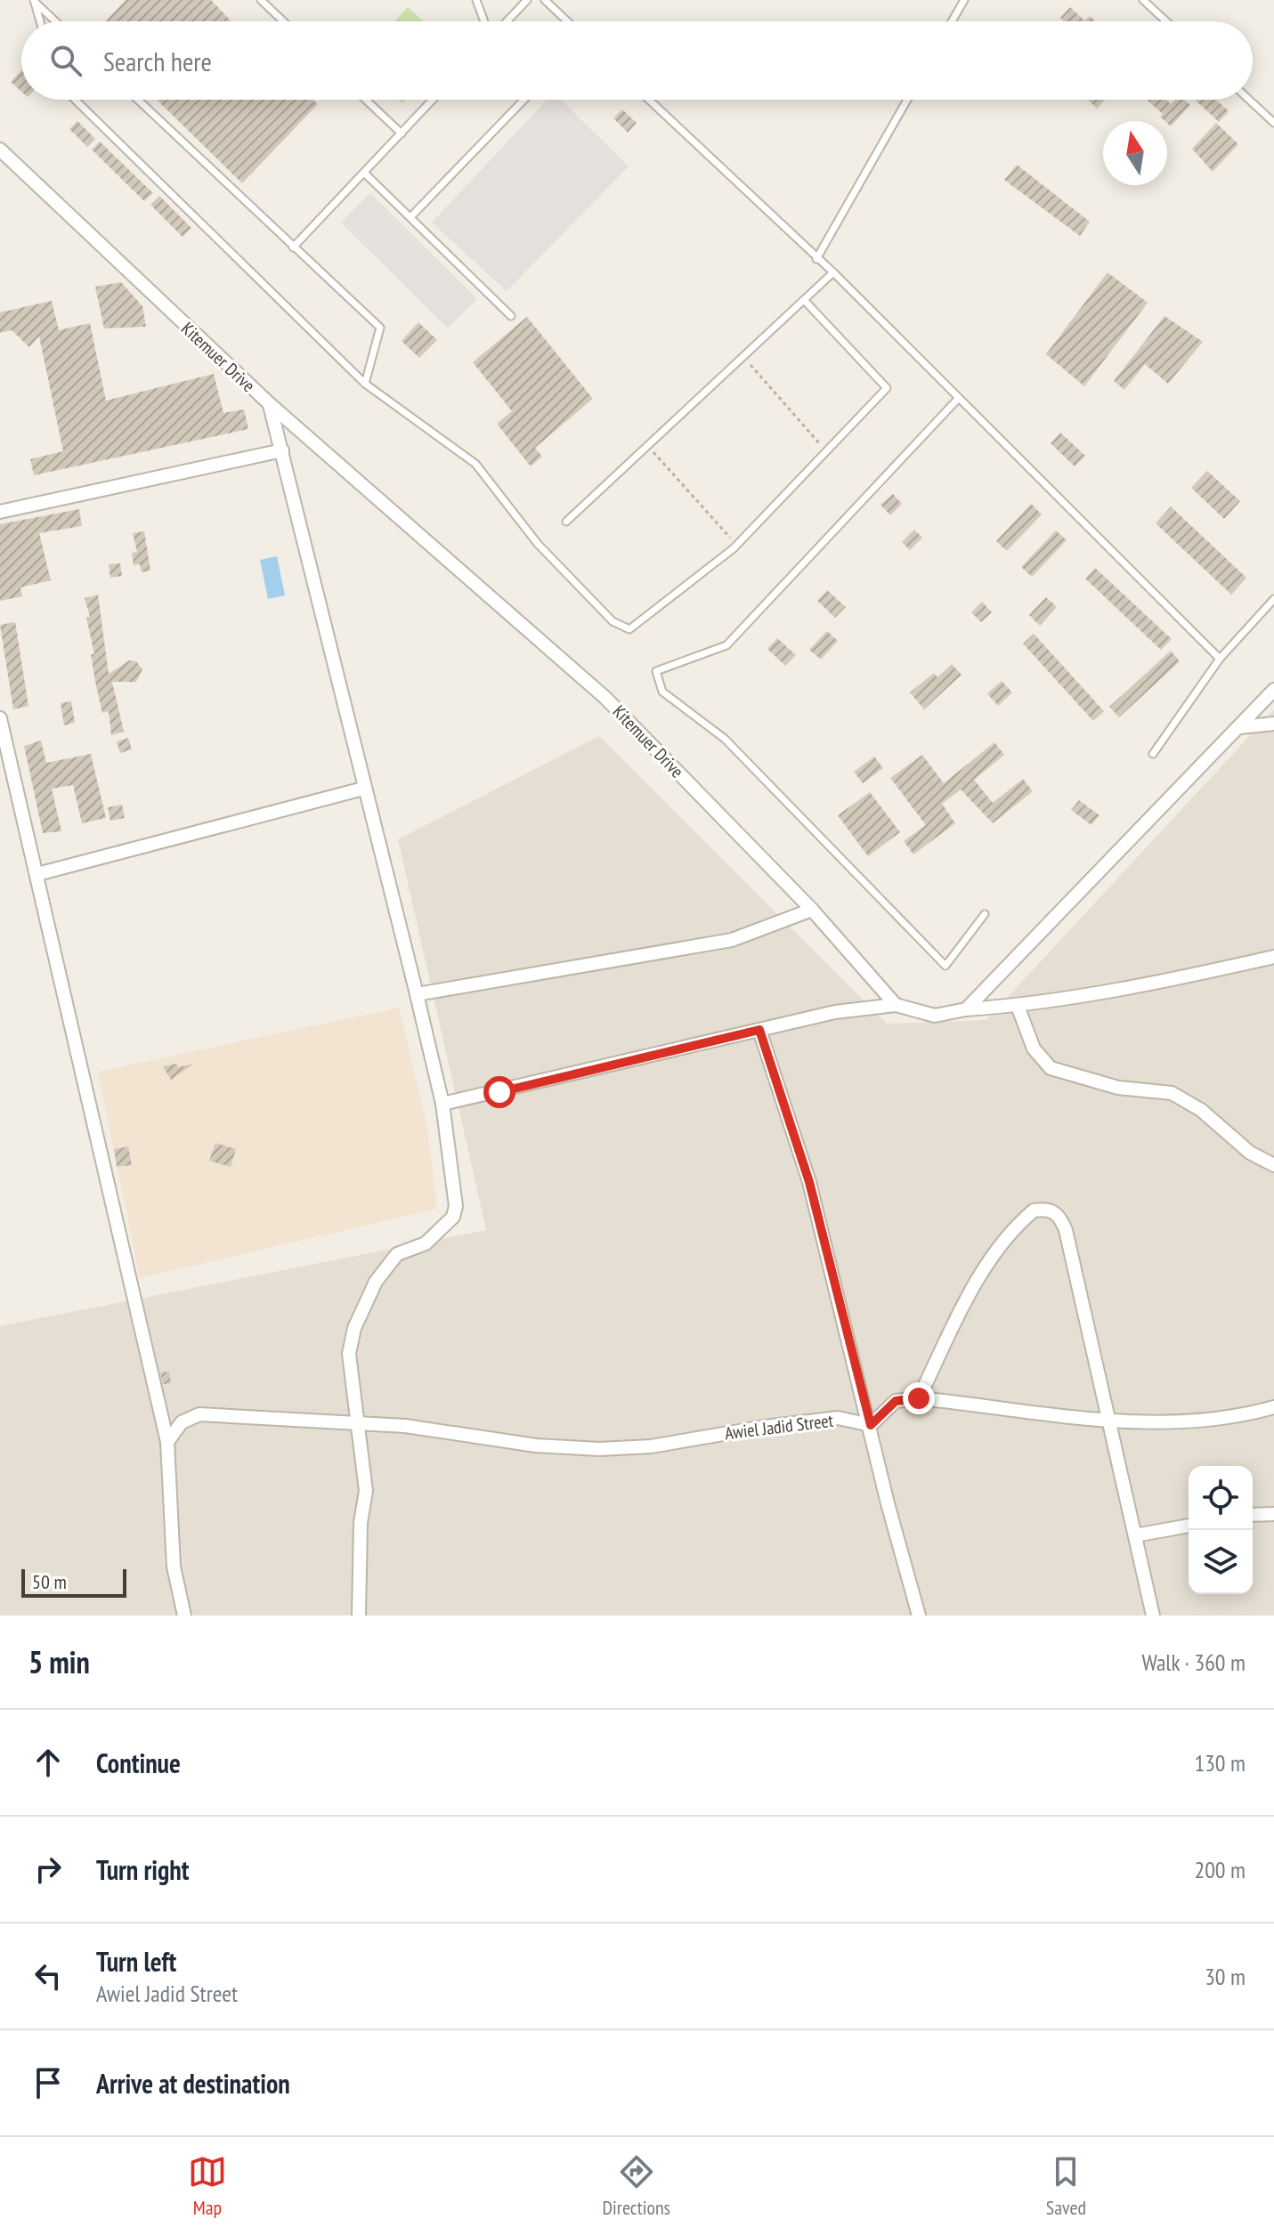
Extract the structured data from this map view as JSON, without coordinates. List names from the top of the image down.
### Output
{
  "streets": {
    "street": ["Kitemuer Drive", "Awiel Jadid Street"]
  },
  "scale_bar": "50 m",
  "north": "top",
  "page": {
    "search": "Search here",
    "scale": "50 m",
    "heading": ["5 min", "Walk · 360 m"],
    "list": [
      ["Continue", "130 m"],
      ["Turn right", "200 m"],
      ["Turn left", "Awiel Jadid Street", "30 m"],
      "Arrive at destination"
    ],
    "nav": ["Map", "Directions", "Saved"]
  }
}
